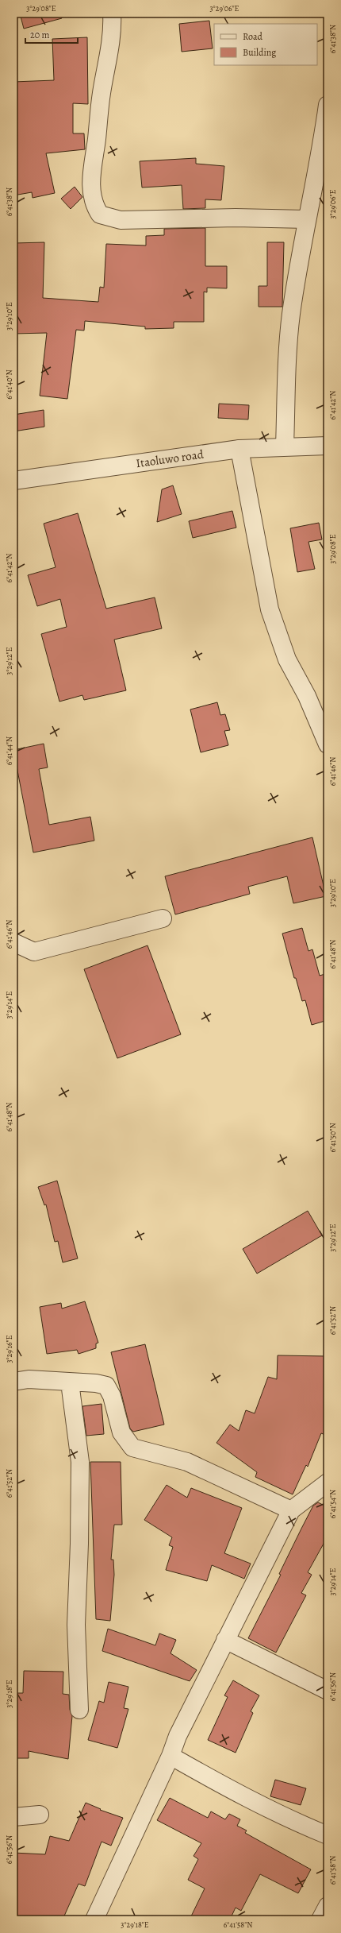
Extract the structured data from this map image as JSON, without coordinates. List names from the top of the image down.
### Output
{
  "streets": {
    "street": ["Itaoluwo road"]
  },
  "legend": ["Road", "Building"],
  "scale_bar": "20 m",
  "coordinates": [
    "3°29'08\"E",
    "3°29'06\"E",
    "6°41'38\"N",
    "3°29'10\"E",
    "6°41'40\"N",
    "6°41'42\"N",
    "3°29'12\"E",
    "6°41'44\"N",
    "6°41'46\"N",
    "6°41'48\"N",
    "3°29'14\"E",
    "6°41'50\"N",
    "6°41'52\"N",
    "3°29'16\"E",
    "6°41'54\"N",
    "6°41'56\"N",
    "3°29'18\"E",
    "6°41'58\"N"
  ]
}
